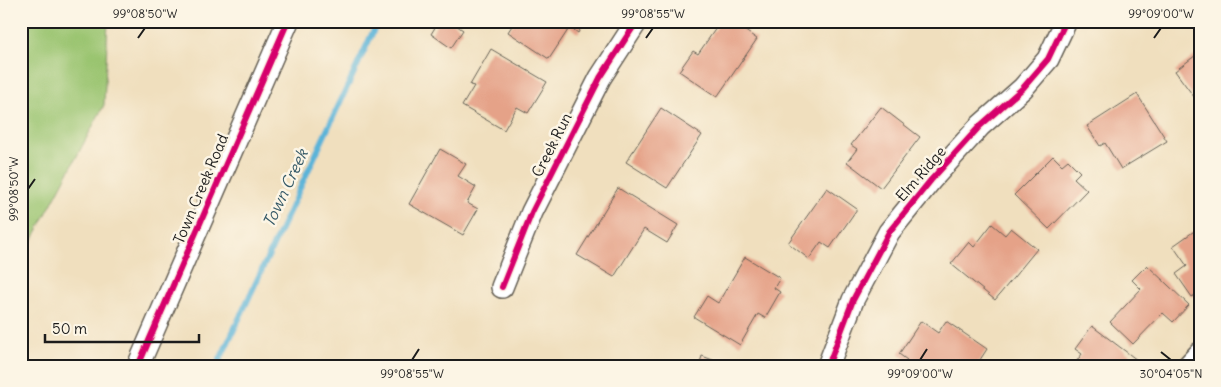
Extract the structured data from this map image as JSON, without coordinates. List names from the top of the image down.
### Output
{
  "streets": {
    "street": ["Creek Run", "Elm Ridge", "Town Creek Road"]
  },
  "water": ["Town Creek"],
  "scale_bar": "50 m",
  "coordinates": [
    "99°08'50\"W",
    "99°08'55\"W",
    "99°09'00\"W",
    "30°04'05\"N"
  ]
}
